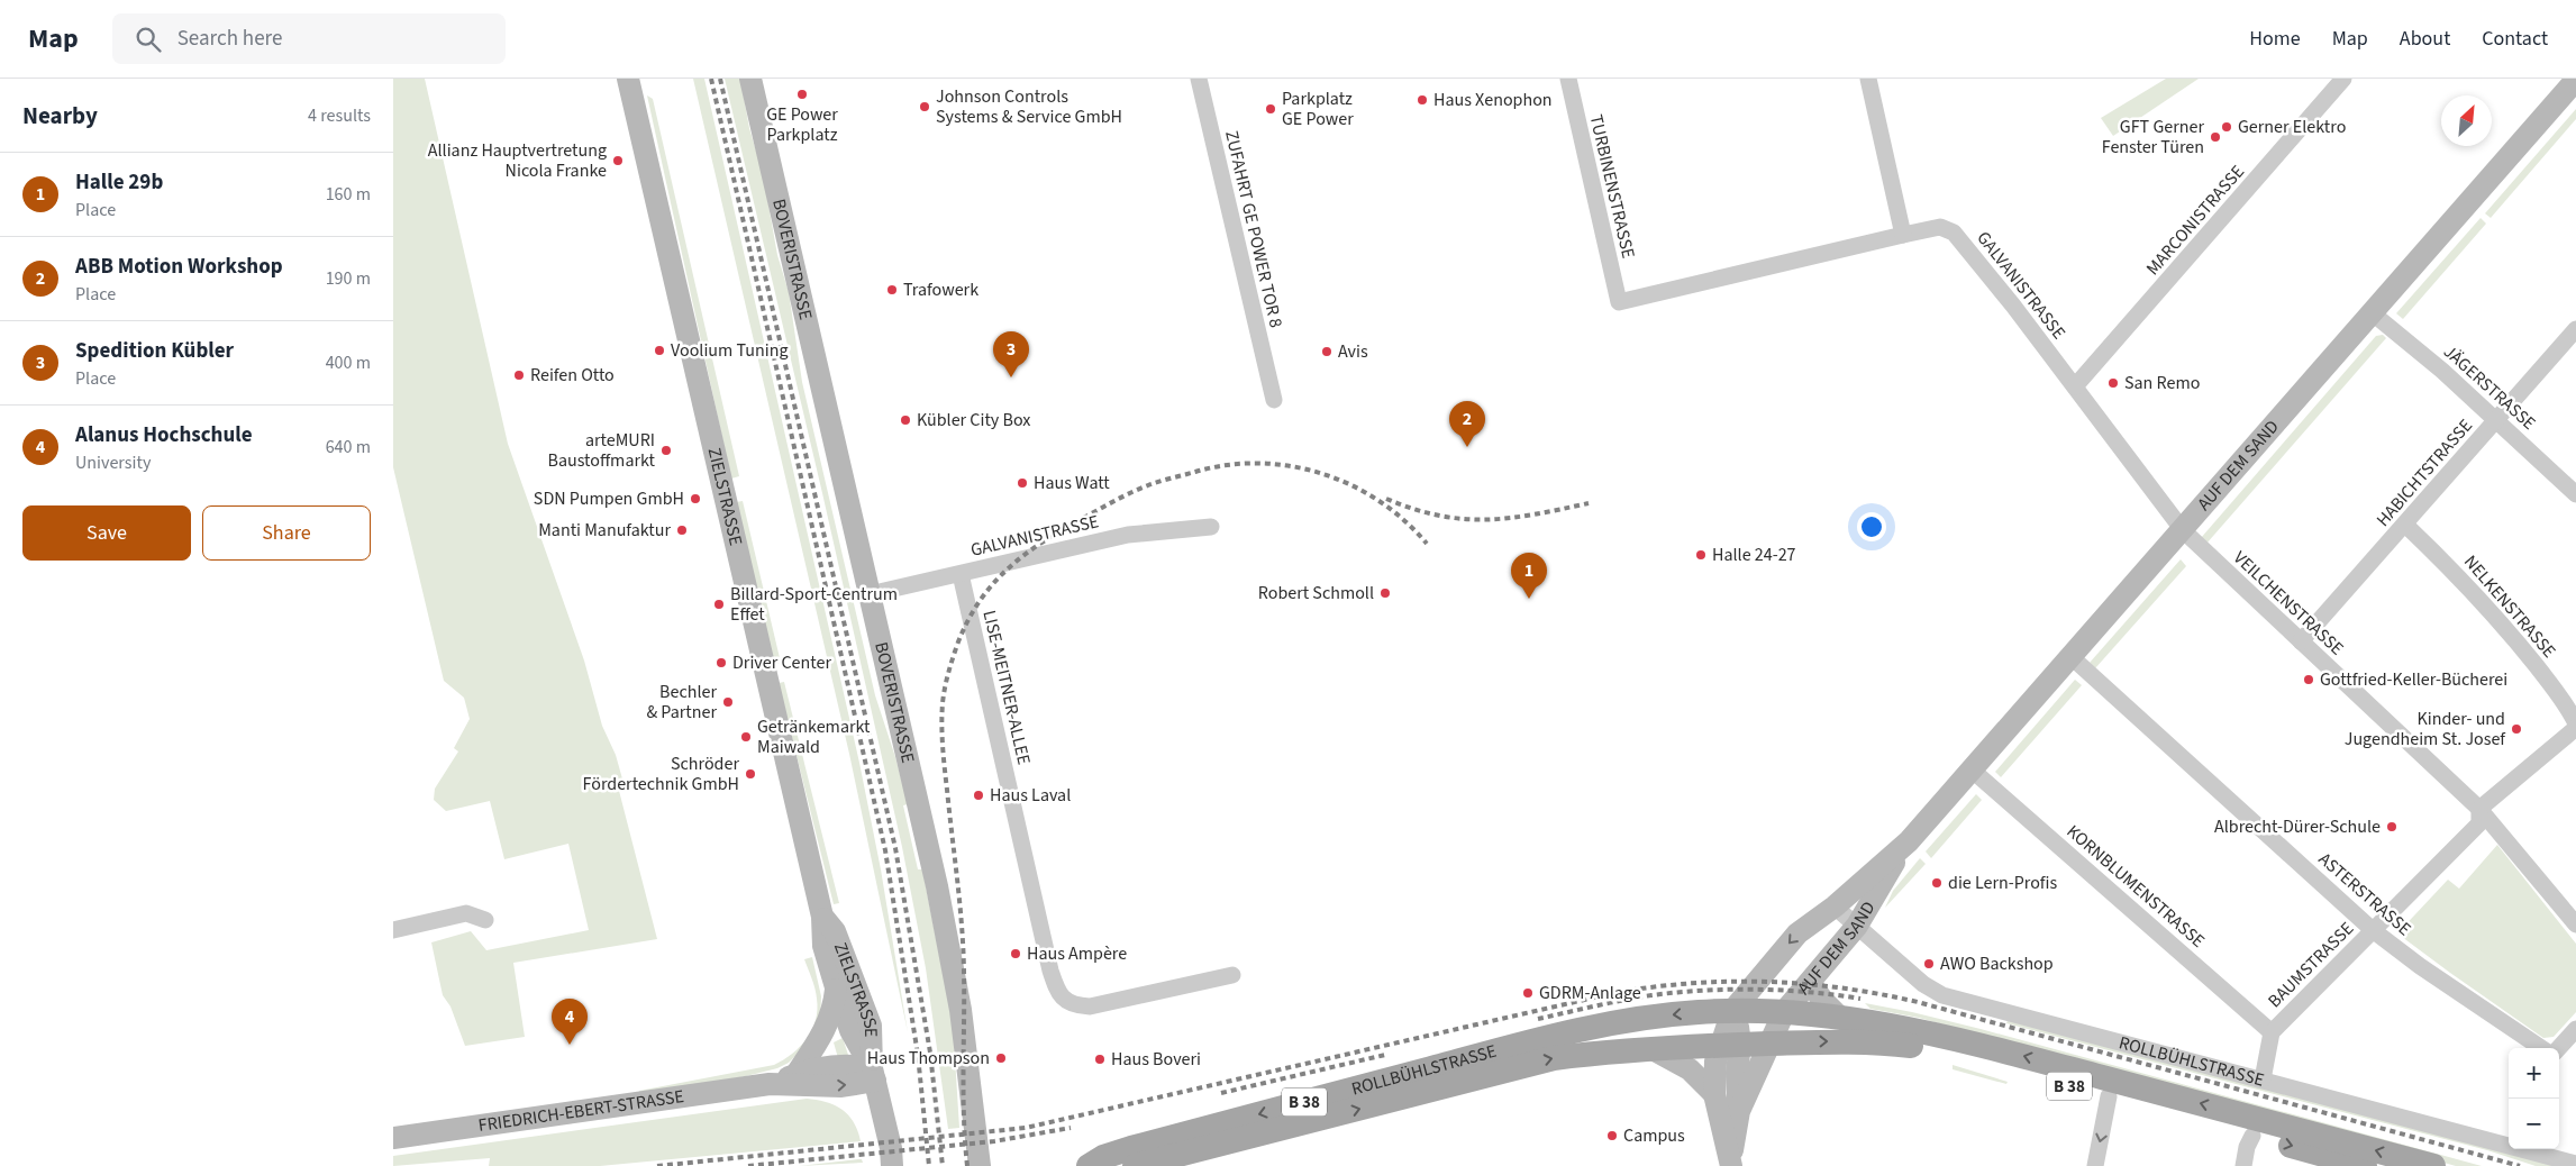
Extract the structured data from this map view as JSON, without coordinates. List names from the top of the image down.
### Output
{
  "streets": {
    "main road": ["ROLLBÜHLSTRASSE", "B 38"],
    "street": [
      "TURBINENSTRASSE",
      "MARCONISTRASSE",
      "ZUFAHRT GE POWER TOR 8",
      "BOVERISTRASSE",
      "GALVANISTRASSE",
      "JÄGERSTRASSE",
      "AUF DEM SAND",
      "HABICHTSTRASSE",
      "ZIELSTRASSE",
      "VEILCHENSTRASSE",
      "NELKENSTRASSE",
      "LISE-MEITNER-ALLEE",
      "KORNBLUMENSTRASSE",
      "ASTERSTRASSE",
      "BAUMSTRASSE",
      "FRIEDRICH-EBERT-STRASSE"
    ]
  },
  "crossings": [
    ["TURBINENSTRASSE", "GALVANISTRASSE"],
    ["MARCONISTRASSE", "GALVANISTRASSE"],
    ["BOVERISTRASSE", "GALVANISTRASSE"],
    ["GALVANISTRASSE", "AUF DEM SAND"],
    ["GALVANISTRASSE", "VEILCHENSTRASSE"],
    ["GALVANISTRASSE", "LISE-MEITNER-ALLEE"],
    ["JÄGERSTRASSE", "AUF DEM SAND"],
    ["JÄGERSTRASSE", "HABICHTSTRASSE"],
    ["AUF DEM SAND", "VEILCHENSTRASSE"],
    ["AUF DEM SAND", "KORNBLUMENSTRASSE"],
    ["AUF DEM SAND", "ASTERSTRASSE"],
    ["AUF DEM SAND", "ROLLBÜHLSTRASSE"],
    ["HABICHTSTRASSE", "VEILCHENSTRASSE"],
    ["HABICHTSTRASSE", "NELKENSTRASSE"],
    ["ZIELSTRASSE", "FRIEDRICH-EBERT-STRASSE"],
    ["VEILCHENSTRASSE", "BAUMSTRASSE"],
    ["KORNBLUMENSTRASSE", "BAUMSTRASSE"],
    ["ASTERSTRASSE", "BAUMSTRASSE"],
    ["BAUMSTRASSE", "ROLLBÜHLSTRASSE"]
  ],
  "places": [
    "GE Power Parkplatz",
    "Haus Xenophon",
    "Johnson Controls Systems & Service GmbH",
    "Parkplatz GE Power",
    "Gerner Elektro",
    "GFT Gerner Fenster Türen",
    "Allianz Hauptvertretung Nicola Franke",
    "Trafowerk",
    "Voolium Tuning",
    "Avis",
    "Reifen Otto",
    "San Remo",
    "Kübler City Box",
    "arteMURI Baustoffmarkt",
    "Haus Watt",
    "SDN Pumpen GmbH",
    "Manti Manufaktur",
    "Halle 24-27",
    "Robert Schmoll",
    "Billard-Sport-Centrum Effet",
    "Driver Center",
    "Gottfried-Keller-Bücherei",
    "Bechler & Partner",
    "Kinder- und Jugendheim St. Josef",
    "Getränkemarkt Maiwald",
    "Schröder Fördertechnik GmbH",
    "Haus Laval",
    "Albrecht-Dürer-Schule",
    "die Lern-Profis",
    "Haus Ampère",
    "AWO Backshop",
    "GDRM-Anlage",
    "Haus Thompson",
    "Haus Boveri",
    "Campus"
  ],
  "north": "top right",
  "page": {
    "header": "Map",
    "search": "Search here",
    "nav": [
      "Home",
      "Map",
      "About",
      "Contact"
    ],
    "heading": ["Nearby", "4 results"],
    "list": [
      {
        "mark": "1",
        "name": "Halle 29b",
        "note": "Place",
        "value": "160 m"
      },
      {
        "mark": "2",
        "name": "ABB Motion Workshop",
        "note": "Place",
        "value": "190 m"
      },
      {
        "mark": "3",
        "name": "Spedition Kübler",
        "note": "Place",
        "value": "400 m"
      },
      {
        "mark": "4",
        "name": "Alanus Hochschule",
        "note": "University",
        "value": "640 m"
      }
    ],
    "pins": [
      "3",
      "2",
      "1",
      "4"
    ],
    "buttons": ["Save", "Share"],
    "map_buttons": ["+", "−"]
  }
}
